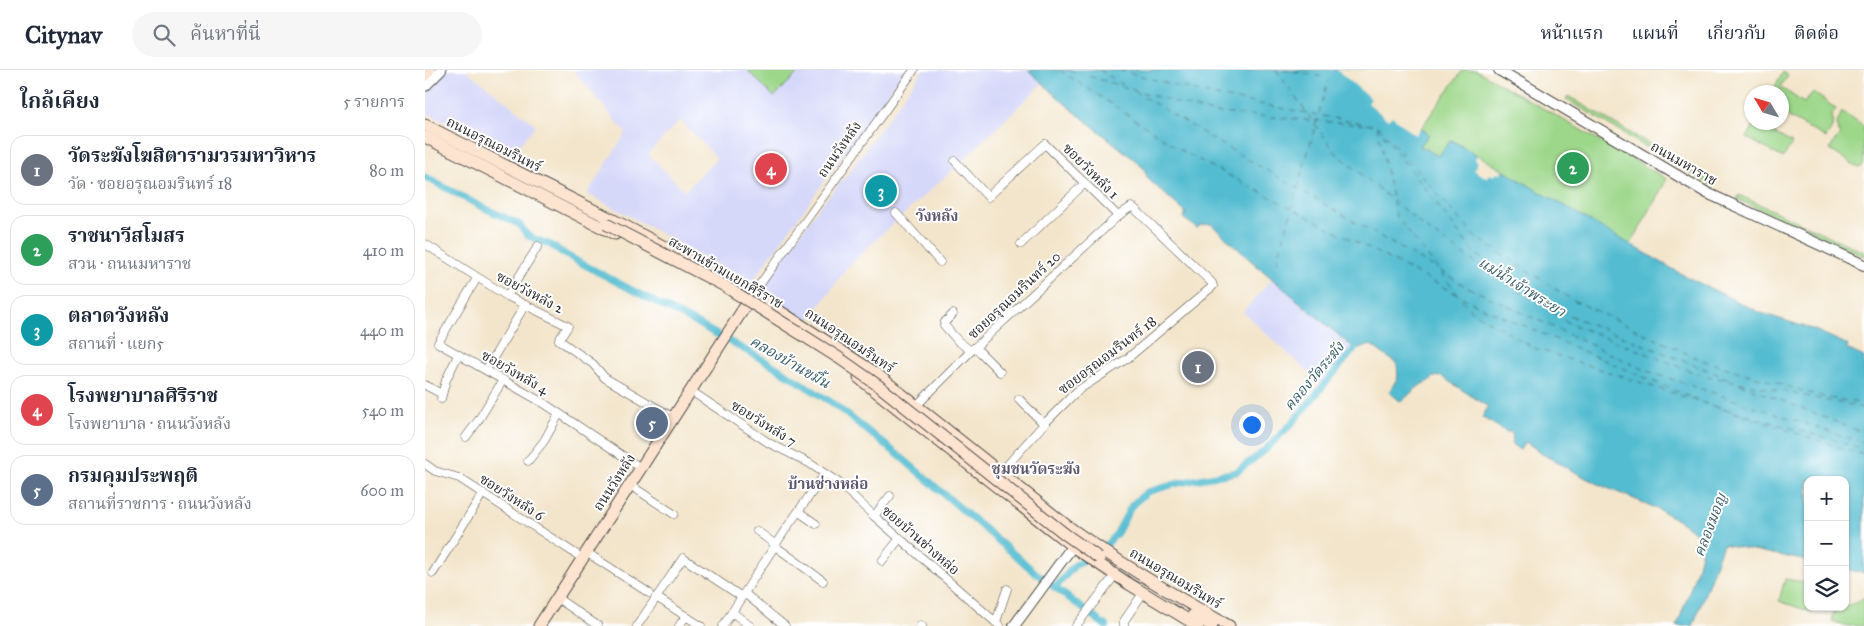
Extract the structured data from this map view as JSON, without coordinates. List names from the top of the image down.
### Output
{
  "streets": {
    "main road": ["ถนนอรุณอมรินทร์", "ถนนวังหลัง", "สะพานข้ามแยกศิริราช"],
    "street": [
      "ถนนมหาราช",
      "ซอยวังหลัง 1",
      "ซอยวังหลัง 2",
      "ซอยอรุณอมรินทร์ 20",
      "ซอยอรุณอมรินทร์ 18",
      "ซอยวังหลัง 4",
      "ซอยวังหลัง 7",
      "ซอยวังหลัง 6",
      "ซอยบ้านช่างหล่อ"
    ]
  },
  "crossings": [
    ["ถนนอรุณอมรินทร์", "ถนนวังหลัง"],
    ["ถนนอรุณอมรินทร์", "ซอยอรุณอมรินทร์ 20"],
    ["ถนนอรุณอมรินทร์", "ซอยอรุณอมรินทร์ 18"],
    ["ถนนวังหลัง", "ซอยวังหลัง 2"],
    ["ถนนวังหลัง", "ซอยวังหลัง 4"],
    ["ถนนวังหลัง", "ซอยวังหลัง 7"],
    ["ถนนวังหลัง", "ซอยวังหลัง 6"],
    ["ซอยวังหลัง 1", "ซอยอรุณอมรินทร์ 20"],
    ["ซอยวังหลัง 2", "ซอยวังหลัง 4"],
    ["ซอยอรุณอมรินทร์ 20", "ซอยอรุณอมรินทร์ 18"],
    ["ซอยวังหลัง 7", "ซอยบ้านช่างหล่อ"]
  ],
  "districts": ["วังหลัง", "ชุมชนวัดระฆัง", "บ้านช่างหล่อ"],
  "water": [
    "แม่น้ำเจ้าพระยา",
    "คลองบ้านขมิ้น",
    "คลองวัดระฆัง",
    "คลองมอญ"
  ],
  "north": "top left",
  "page": {
    "header": "Citynav",
    "search": "ค้นหาที่นี่",
    "nav": [
      "หน้าแรก",
      "แผนที่",
      "เกี่ยวกับ",
      "ติดต่อ"
    ],
    "heading": ["ใกล้เคียง", "5 รายการ"],
    "list": [
      {
        "mark": "1",
        "name": "วัดระฆังโฆสิตารามวรมหาวิหาร",
        "note": "วัด · ซอยอรุณอมรินทร์ 18",
        "value": "80 m"
      },
      {
        "mark": "2",
        "name": "ราชนาวีสโมสร",
        "note": "สวน · ถนนมหาราช",
        "value": "410 m"
      },
      {
        "mark": "3",
        "name": "ตลาดวังหลัง",
        "note": "สถานที่ · แยก5",
        "value": "440 m"
      },
      {
        "mark": "4",
        "name": "โรงพยาบาลศิริราช",
        "note": "โรงพยาบาล · ถนนวังหลัง",
        "value": "540 m"
      },
      {
        "mark": "5",
        "name": "กรมคุมประพฤติ",
        "note": "สถานที่ราชการ · ถนนวังหลัง",
        "value": "600 m"
      }
    ],
    "pins": [
      "2",
      "4",
      "3",
      "1",
      "5"
    ],
    "map_buttons": ["+", "−"]
  }
}
